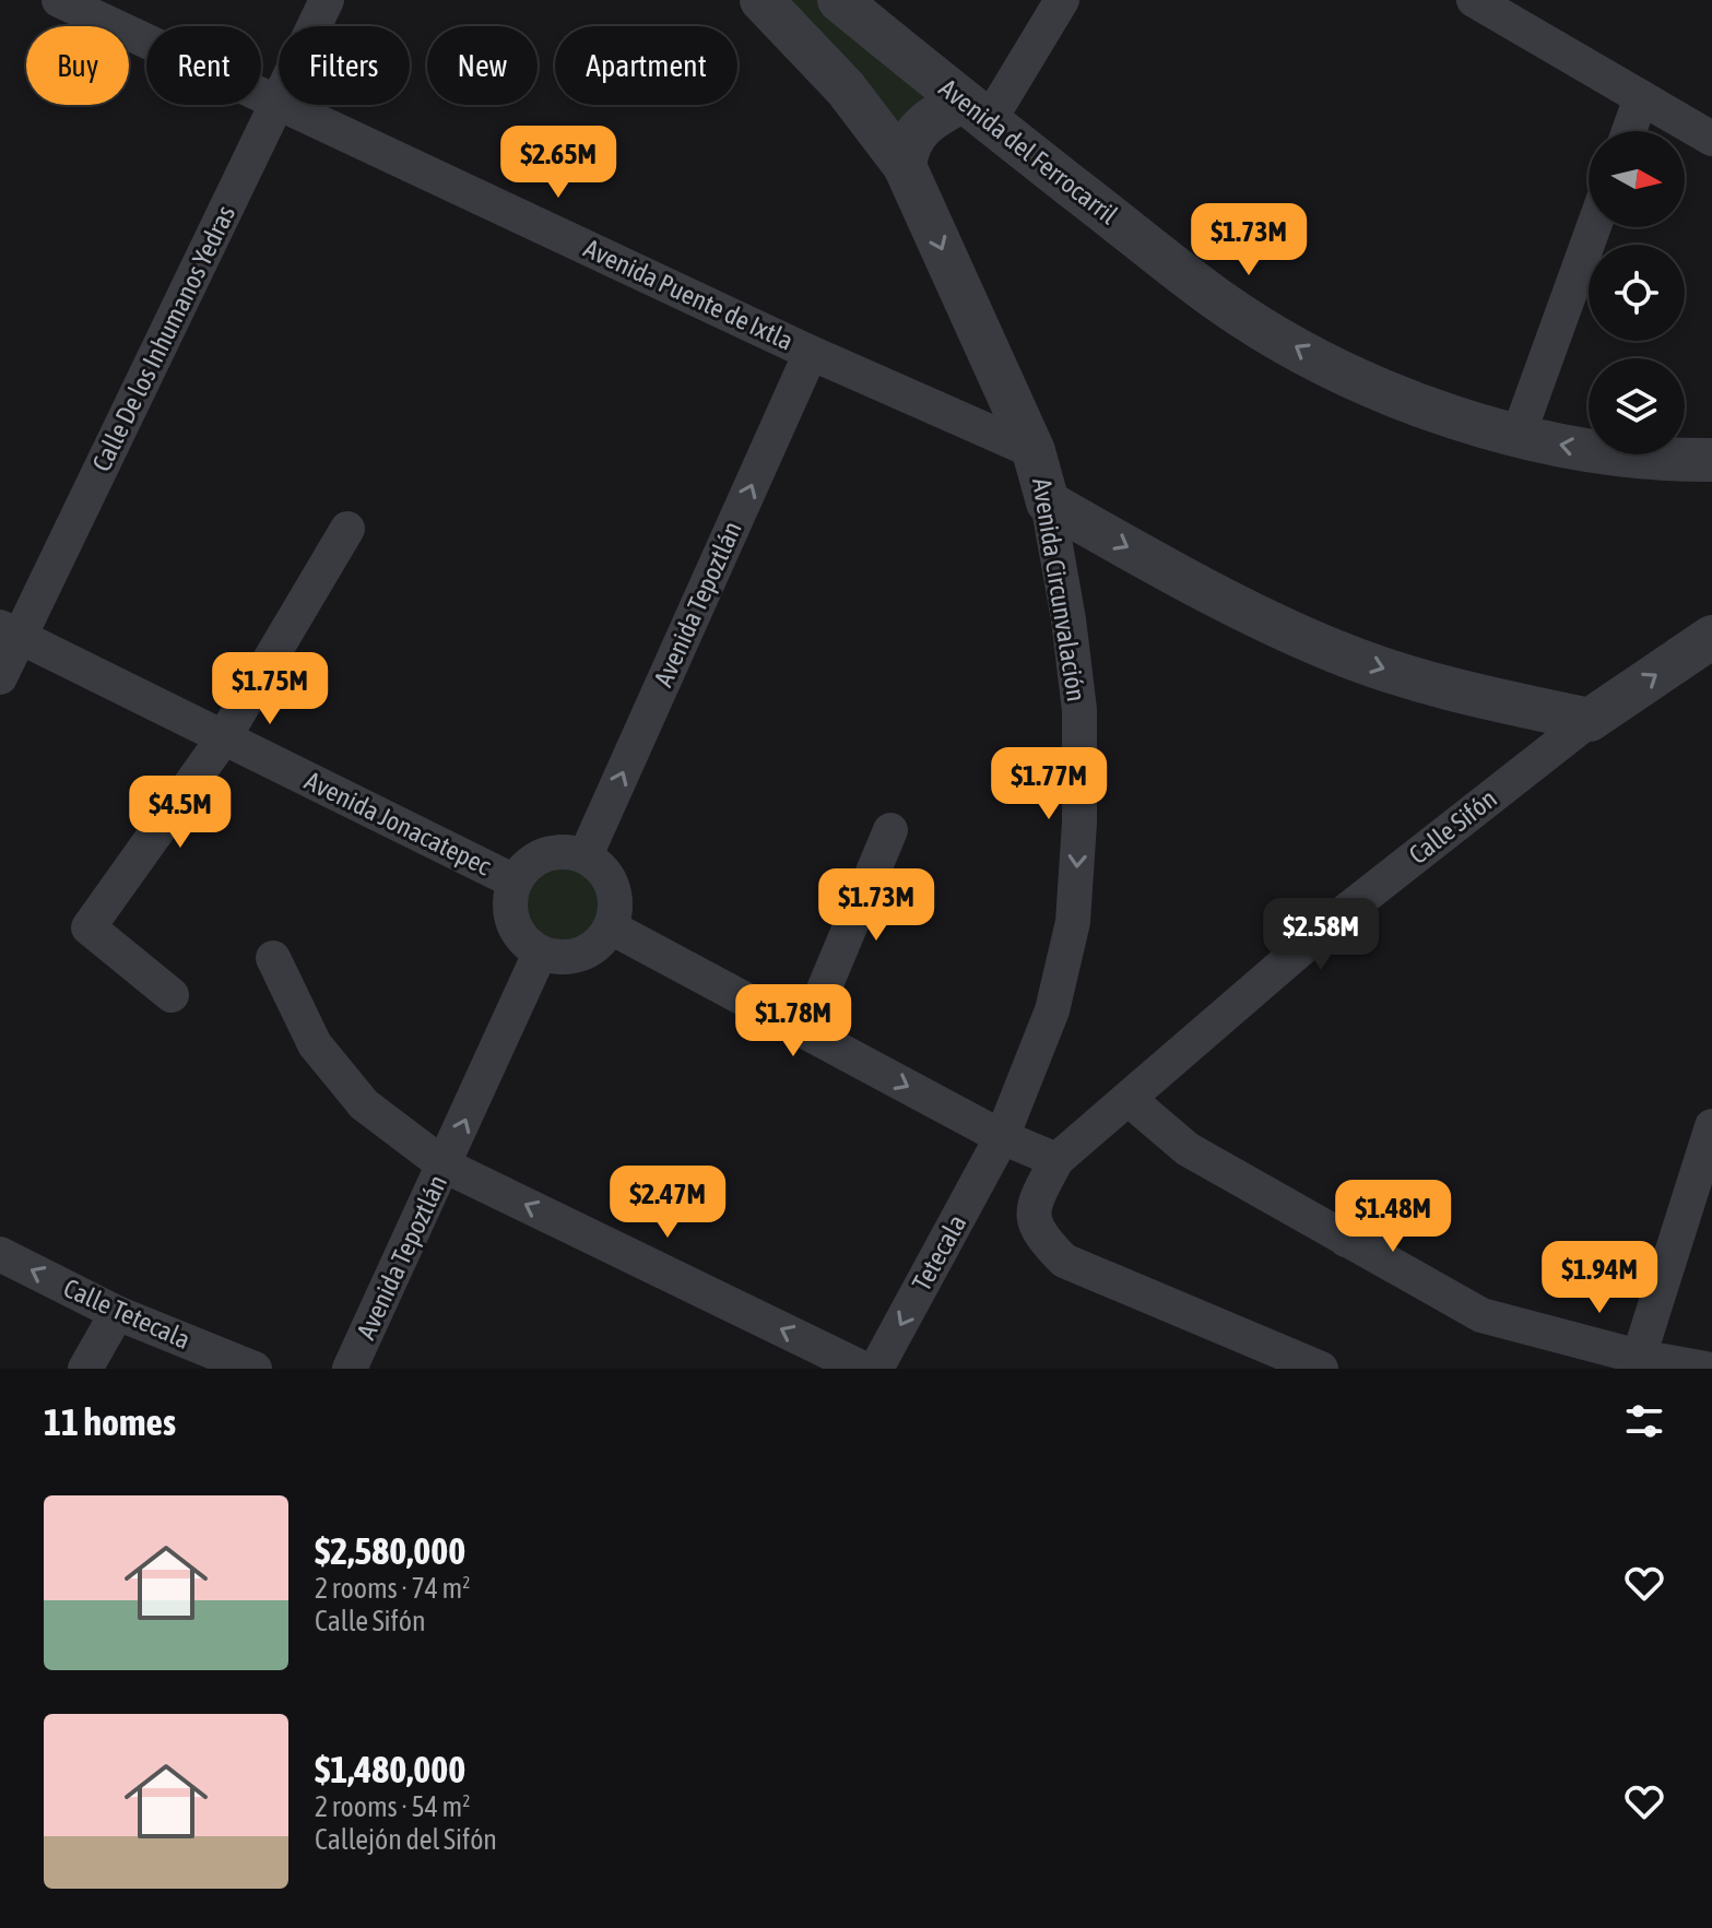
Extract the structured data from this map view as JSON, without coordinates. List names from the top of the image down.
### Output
{
  "streets": {
    "street": [
      "Avenida del Ferrocarril",
      "Avenida Puente de Ixtla",
      "Calle De los Inhumanos Yedras",
      "Avenida Circunvalación",
      "Avenida Tepoztlán",
      "Avenida Jonacatepec",
      "Calle Sifón",
      "Tetecala",
      "Calle Tetecala"
    ]
  },
  "crossings": [
    ["Avenida Puente de Ixtla", "Calle De los Inhumanos Yedras"],
    ["Avenida Puente de Ixtla", "Avenida Circunvalación"],
    ["Avenida Puente de Ixtla", "Avenida Tepoztlán"],
    ["Calle De los Inhumanos Yedras", "Avenida Jonacatepec"],
    ["Avenida Circunvalación", "Tetecala"],
    ["Avenida Tepoztlán", "Avenida Jonacatepec"]
  ],
  "one_way": [
    "Avenida Circunvalación",
    "Avenida Tepoztlán",
    "Tetecala",
    "Calle Tetecala"
  ],
  "north": "right",
  "page": {
    "chip": [
      "Buy",
      "Rent",
      "Filters",
      "New",
      "Apartment"
    ],
    "price": [
      "$2.65M",
      "$1.73M",
      "$1.75M",
      "$1.77M",
      "$4.5M",
      "$1.73M",
      "$2.58M",
      "$1.78M",
      "$2.47M",
      "$1.48M",
      "$1.94M"
    ],
    "heading": "11 homes",
    "list": [
      {
        "name": "$2,580,000",
        "note": "2 rooms · 74 m² · Calle Sifón"
      },
      {
        "name": "$1,480,000",
        "note": "2 rooms · 54 m² · Callejón del Sifón"
      }
    ]
  }
}
